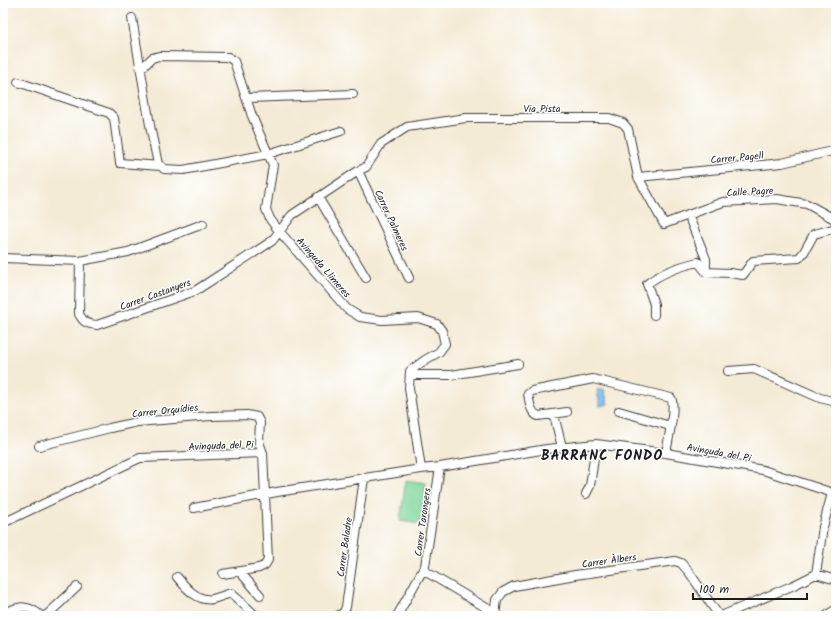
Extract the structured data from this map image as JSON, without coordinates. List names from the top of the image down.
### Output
{
  "streets": {
    "street": [
      "Via Pista",
      "Carrer Pagell",
      "Calle Pagre",
      "Carrer Palmeres",
      "Avinguda Llimeres",
      "Carrer Castanyers",
      "Carrer Orquídies",
      "Avinguda del Pi",
      "Carrer Tarongers",
      "Carrer Baladre",
      "Carrer Àlbers"
    ]
  },
  "crossings": [
    ["Via Pista", "Carrer Pagell"],
    ["Via Pista", "Calle Pagre"],
    ["Via Pista", "Carrer Palmeres"],
    ["Avinguda Llimeres", "Carrer Castanyers"],
    ["Carrer Orquídies", "Avinguda del Pi"],
    ["Avinguda del Pi", "Carrer Tarongers"]
  ],
  "districts": ["BARRANC FONDO"],
  "scale_bar": "100 m"
}
